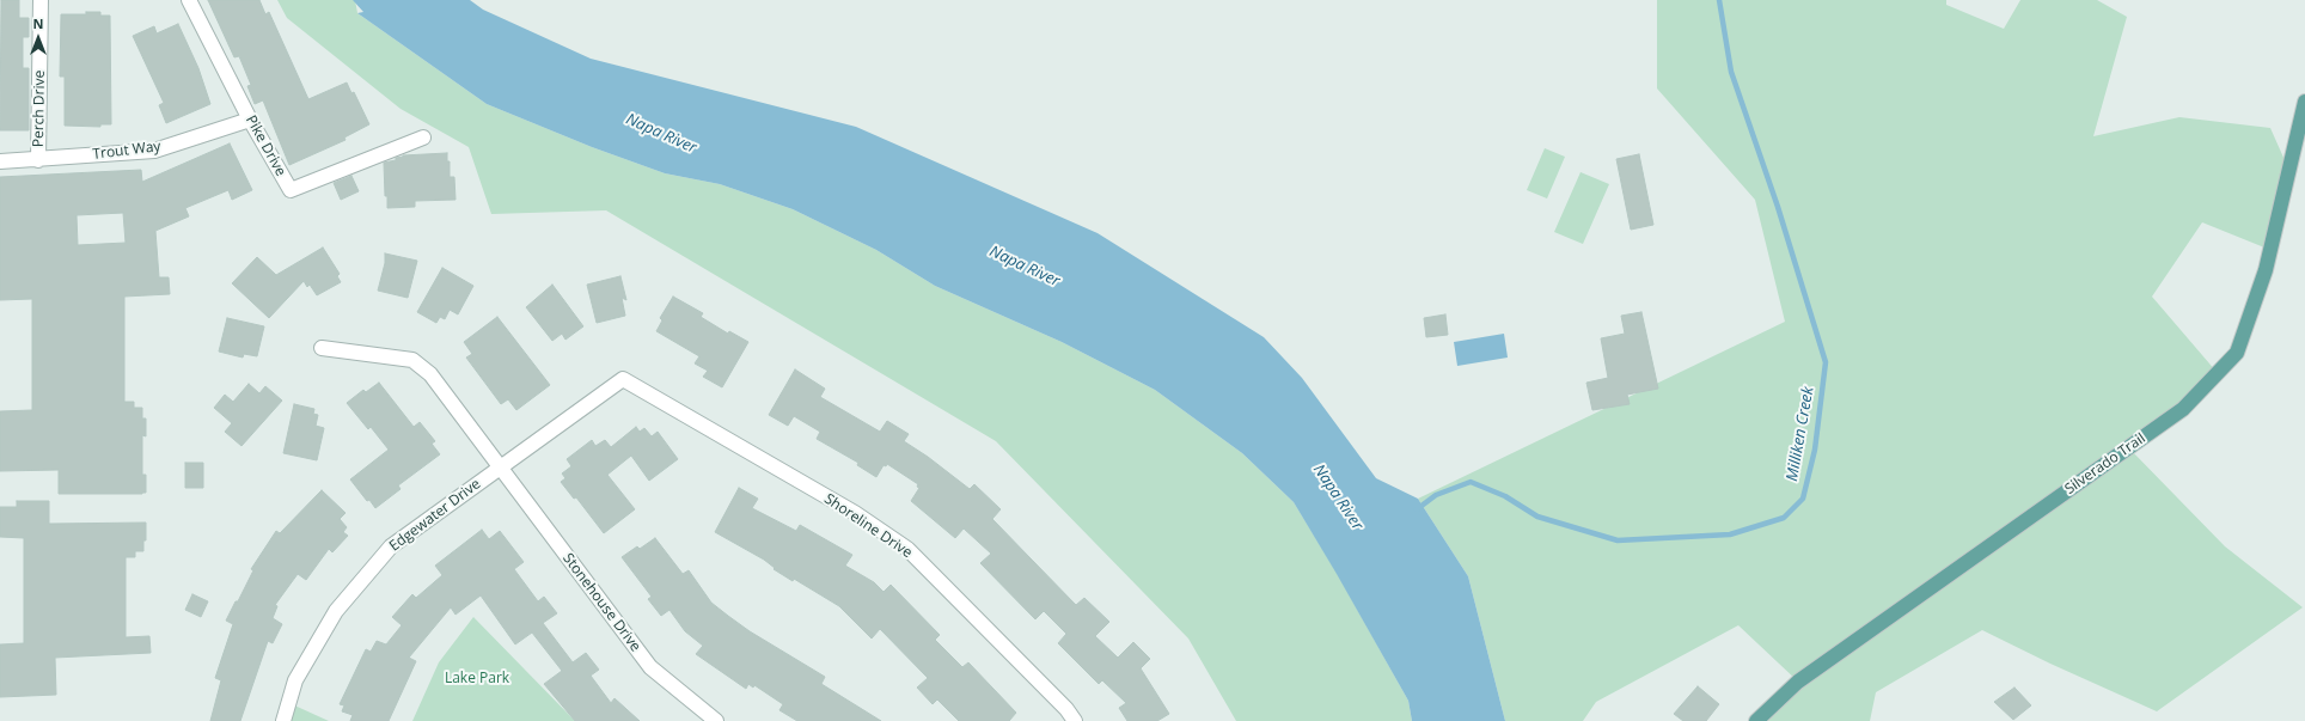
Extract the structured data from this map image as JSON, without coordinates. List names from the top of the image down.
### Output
{
  "streets": {
    "main road": ["Silverado Trail"],
    "street": [
      "Perch Drive",
      "Pike Drive",
      "Trout Way",
      "Edgewater Drive",
      "Shoreline Drive",
      "Stonehouse Drive"
    ]
  },
  "crossings": [
    ["Perch Drive", "Trout Way"],
    ["Pike Drive", "Trout Way"],
    ["Edgewater Drive", "Shoreline Drive"],
    ["Edgewater Drive", "Stonehouse Drive"]
  ],
  "water": ["Napa River", "Milliken Creek"],
  "parks": ["Lake Park"],
  "north": "top"
}
